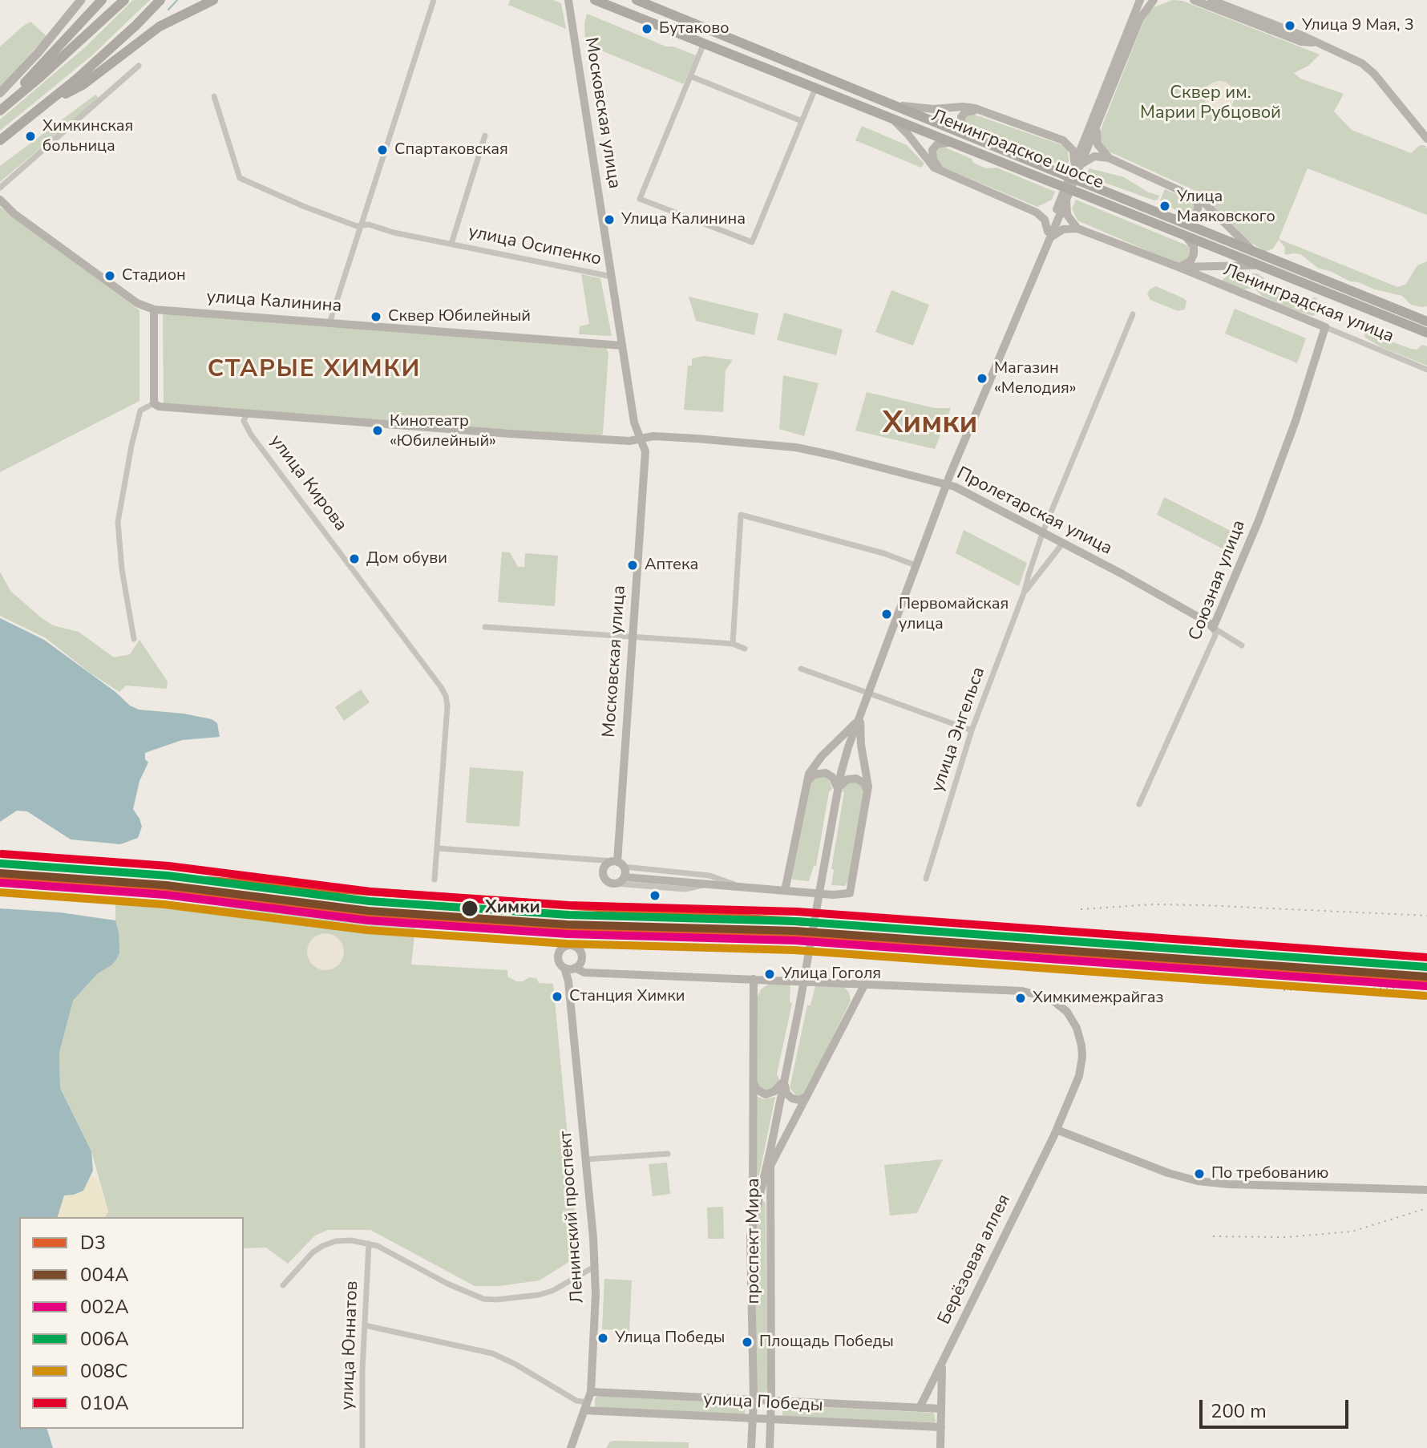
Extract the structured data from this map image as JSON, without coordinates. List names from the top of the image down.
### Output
{
  "streets": {
    "highway": ["Ленинградское шоссе"],
    "street": [
      "Московская улица",
      "улица Осипенко",
      "улица Калинина",
      "Ленинградская улица",
      "улица Кирова",
      "Пролетарская улица",
      "Союзная улица",
      "улица Энгельса",
      "Ленинский проспект",
      "проспект Мира",
      "Берёзовая аллея",
      "улица Юннатов",
      "улица Победы"
    ]
  },
  "crossings": [
    ["Московская улица", "улица Осипенко"],
    ["Московская улица", "улица Калинина"],
    ["Московская улица", "Пролетарская улица"],
    ["Ленинградская улица", "Союзная улица"],
    ["улица Кирова", "Пролетарская улица"],
    ["Пролетарская улица", "Союзная улица"],
    ["Пролетарская улица", "улица Энгельса"],
    ["Ленинский проспект", "улица Победы"],
    ["проспект Мира", "улица Победы"],
    ["Берёзовая аллея", "улица Победы"]
  ],
  "districts": ["СТАРЫЕ ХИМКИ", "Химки"],
  "parks": ["Сквер им. Марии Рубцовой"],
  "places": [
    "Улица 9 Мая, 3",
    "Бутаково",
    "Химкинская больница",
    "Спартаковская",
    "Улица Маяковского",
    "Улица Калинина",
    "Стадион",
    "Сквер Юбилейный",
    "Магазин «Мелодия»",
    "Кинотеатр «Юбилейный»",
    "Дом обуви",
    "Аптека",
    "Первомайская улица",
    "Химки",
    "Улица Гоголя",
    "Станция Химки",
    "Химкимежрайгаз",
    "По требованию",
    "Улица Победы",
    "Площадь Победы"
  ],
  "lines": [
    "transit line 010А",
    "transit line 006А",
    "transit line 004А",
    "transit line D3",
    "transit line 002А",
    "transit line 008С"
  ],
  "legend": [
    "D3",
    "004А",
    "002А",
    "006А",
    "008С",
    "010А"
  ],
  "scale_bar": "200 m"
}
